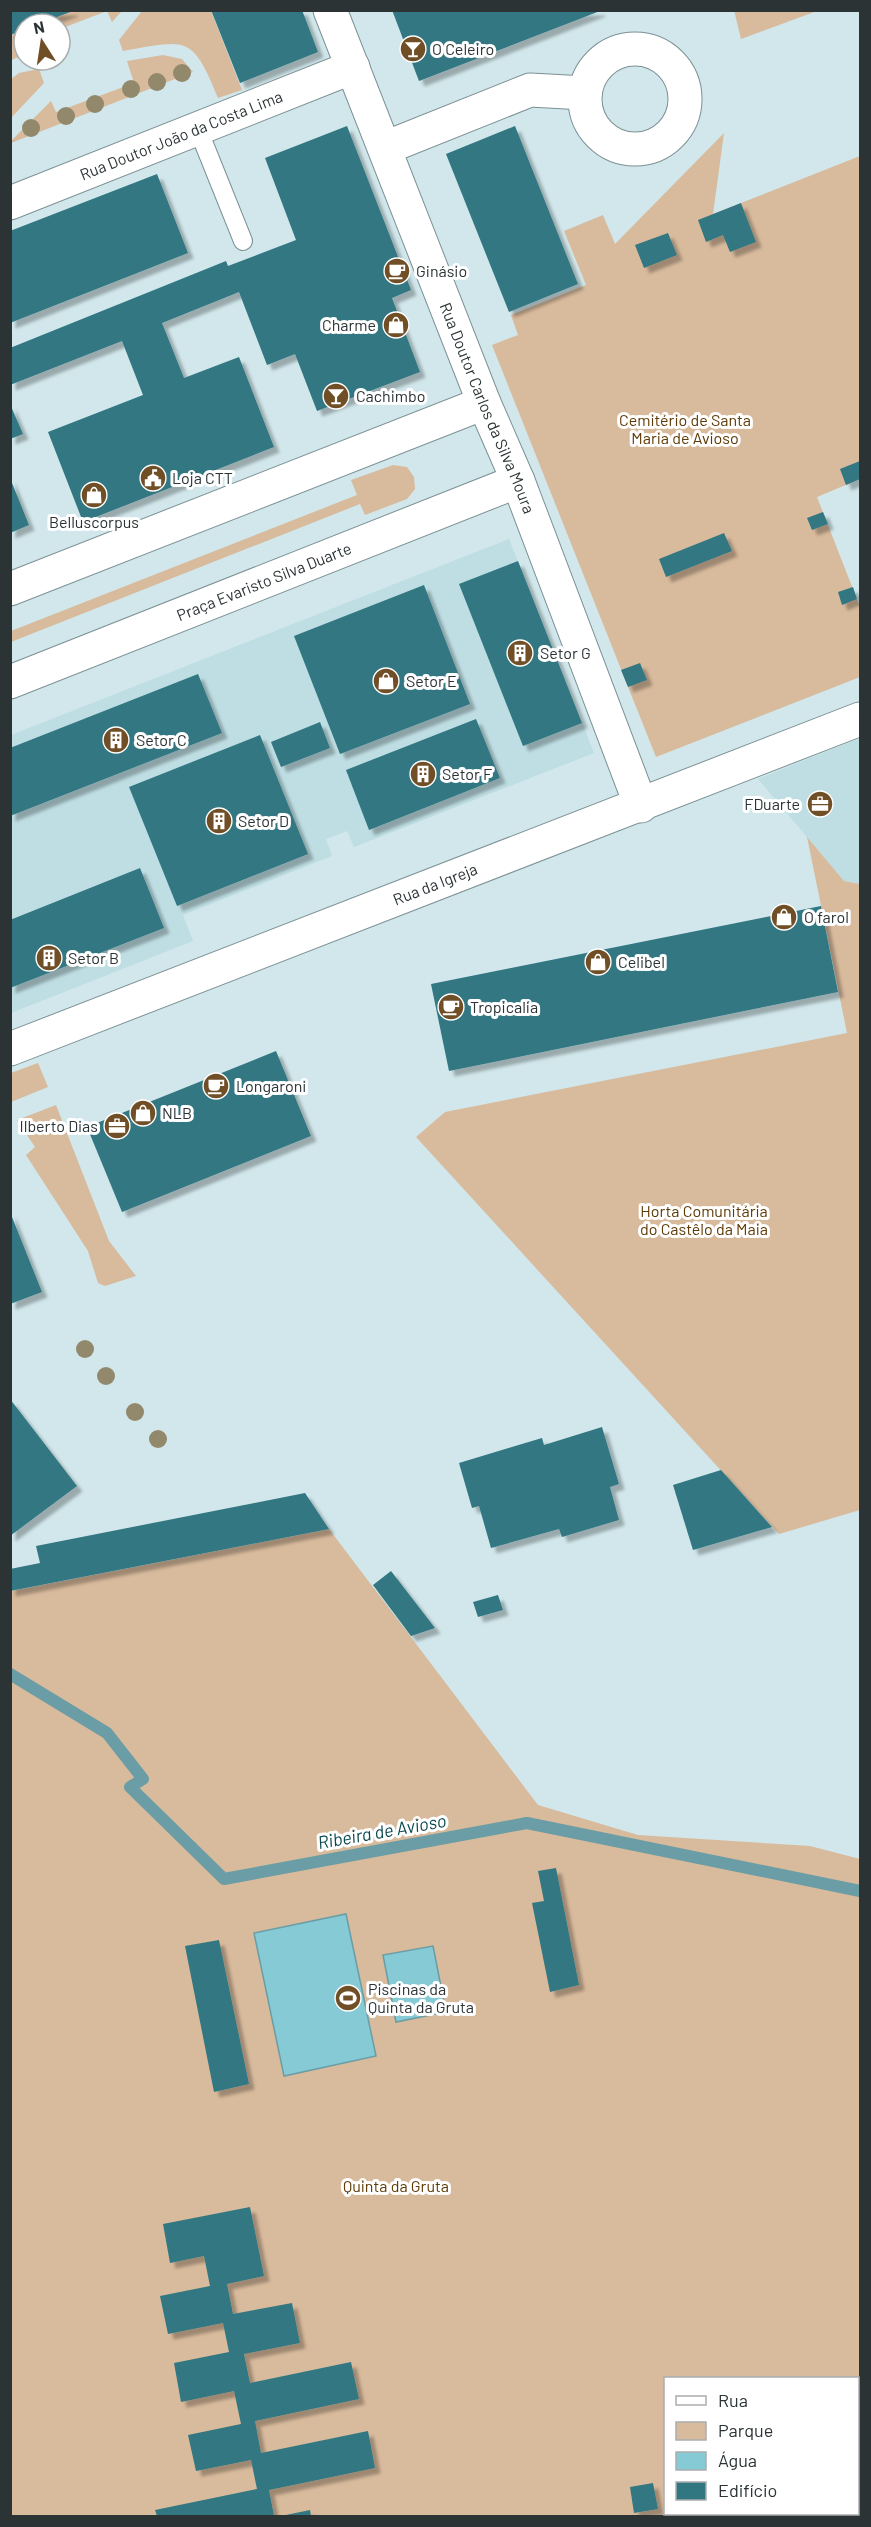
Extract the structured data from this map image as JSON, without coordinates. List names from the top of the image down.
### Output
{
  "streets": {
    "street": [
      "Rua Doutor João da Costa Lima",
      "Rua Doutor Carlos da Silva Moura",
      "Praça Evaristo Silva Duarte",
      "Rua da Igreja"
    ]
  },
  "crossings": [
    ["Rua Doutor João da Costa Lima", "Rua Doutor Carlos da Silva Moura"],
    ["Rua Doutor Carlos da Silva Moura", "Praça Evaristo Silva Duarte"],
    ["Rua Doutor Carlos da Silva Moura", "Rua da Igreja"]
  ],
  "water": ["Ribeira de Avioso"],
  "parks": ["Cemitério de Santa Maria de Avioso", "Horta Comunitária do Castêlo da Maia", "Quinta da Gruta"],
  "places": {
    "bar": ["O Celeiro", "Cachimbo"],
    "cafe": ["Ginásio", "Tropicalia", "Longaroni"],
    "shop": [
      "Charme",
      "Belluscorpus",
      "Setor E",
      "O farol",
      "Celibel",
      "NLB"
    ],
    "public building": ["Loja CTT"],
    "building": [
      "Setor G",
      "Setor C",
      "Setor F",
      "Setor D",
      "Setor B"
    ],
    "office": ["FDuarte", "Ilberto Dias"],
    "sports": ["Piscinas da Quinta da Gruta"]
  },
  "legend": [
    "Rua",
    "Parque",
    "Água",
    "Edifício"
  ],
  "north": "top"
}
